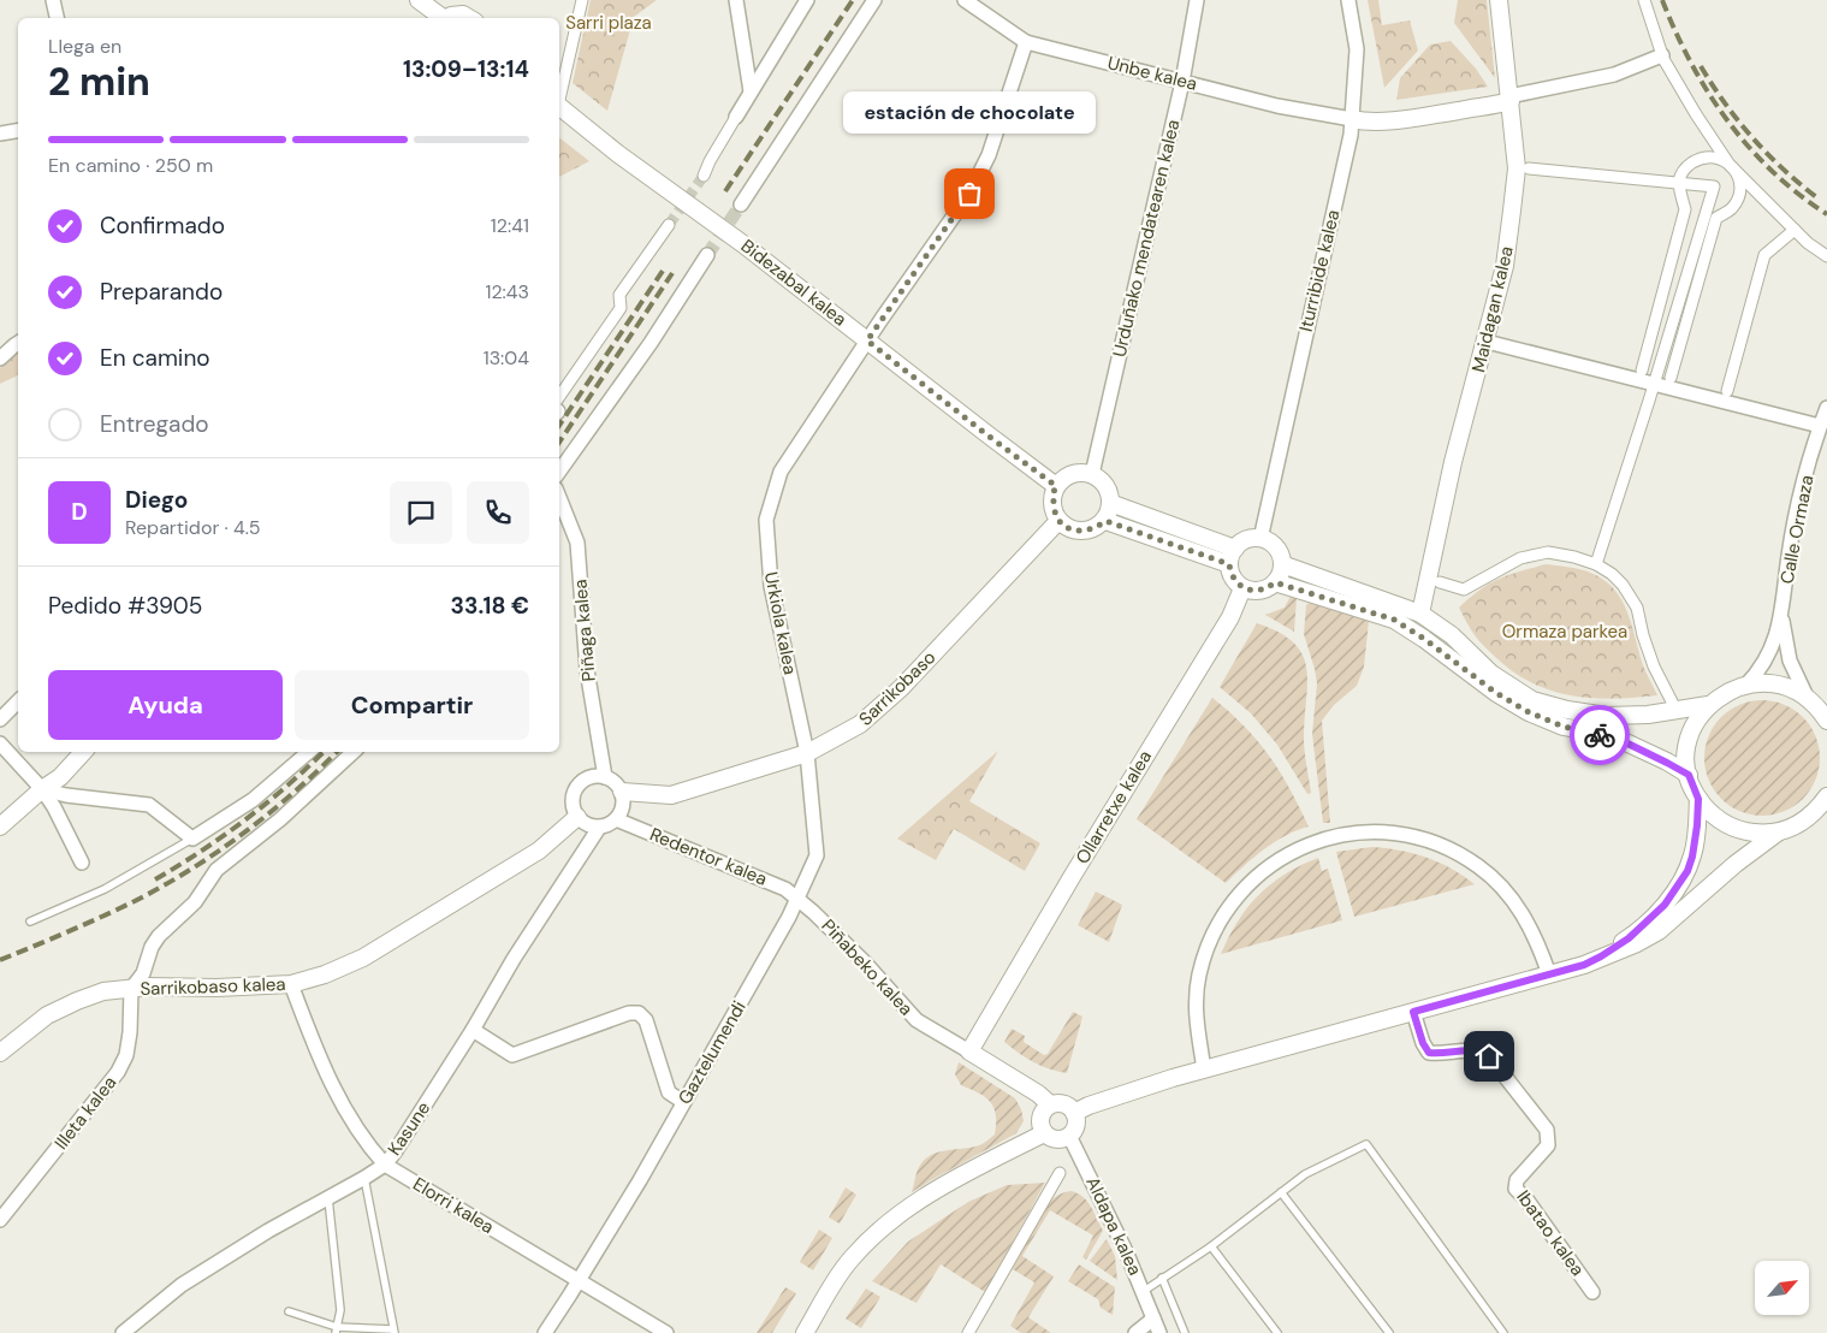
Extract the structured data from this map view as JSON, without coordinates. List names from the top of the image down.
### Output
{
  "streets": {
    "street": [
      "Unbe kalea",
      "Urduñako mendatearen kalea",
      "Iturribide kalea",
      "Bidezabal kalea",
      "Maidagan kalea",
      "Calle Ormaza",
      "Urkiola kalea",
      "Piñaga kalea",
      "Sarrikobaso",
      "Ollarretxe kalea",
      "Redentor kalea",
      "Piñabeko kalea",
      "Sarrikobaso kalea",
      "Gaztelumendi",
      "Illeta kalea",
      "Kasune",
      "Elorri kalea",
      "Aldapa kalea",
      "Ibatao kalea"
    ]
  },
  "crossings": [
    ["Unbe kalea", "Urduñako mendatearen kalea"],
    ["Unbe kalea", "Iturribide kalea"],
    ["Unbe kalea", "Urkiola kalea"],
    ["Urduñako mendatearen kalea", "Bidezabal kalea"],
    ["Urduñako mendatearen kalea", "Sarrikobaso"],
    ["Iturribide kalea", "Ollarretxe kalea"],
    ["Bidezabal kalea", "Urkiola kalea"],
    ["Bidezabal kalea", "Sarrikobaso"],
    ["Urkiola kalea", "Sarrikobaso"],
    ["Urkiola kalea", "Gaztelumendi"],
    ["Piñaga kalea", "Sarrikobaso"],
    ["Piñaga kalea", "Redentor kalea"],
    ["Piñaga kalea", "Sarrikobaso kalea"],
    ["Piñaga kalea", "Kasune"],
    ["Sarrikobaso", "Redentor kalea"],
    ["Sarrikobaso", "Sarrikobaso kalea"],
    ["Sarrikobaso", "Gaztelumendi"],
    ["Sarrikobaso", "Kasune"],
    ["Ollarretxe kalea", "Piñabeko kalea"],
    ["Redentor kalea", "Piñabeko kalea"],
    ["Redentor kalea", "Sarrikobaso kalea"],
    ["Redentor kalea", "Gaztelumendi"],
    ["Redentor kalea", "Kasune"],
    ["Piñabeko kalea", "Gaztelumendi"],
    ["Sarrikobaso kalea", "Illeta kalea"],
    ["Sarrikobaso kalea", "Kasune"],
    ["Sarrikobaso kalea", "Elorri kalea"],
    ["Gaztelumendi", "Elorri kalea"],
    ["Kasune", "Elorri kalea"]
  ],
  "parks": ["Sarri plaza", "Ormaza parkea"],
  "places": ["estación de chocolate"],
  "north": "top right",
  "page": {
    "heading": ["2 min", "Llega en", "13:09–13:14"],
    "panel": [
      "Diego",
      "Repartidor · 4.5",
      "Pedido #3905",
      "33.18 €"
    ],
    "bubble": "estación de chocolate",
    "bar": "En camino · 250 m",
    "list": [
      ["Confirmado", "12:41"],
      ["Preparando", "12:43"],
      ["En camino", "13:04"],
      "Entregado"
    ],
    "round": "D",
    "buttons": ["Ayuda", "Compartir"]
  }
}
